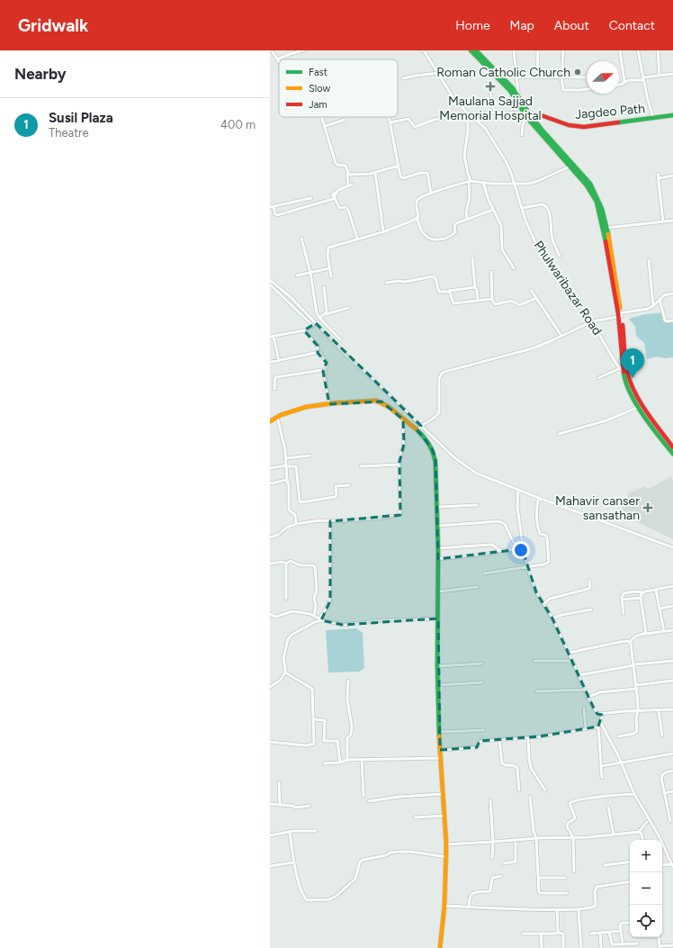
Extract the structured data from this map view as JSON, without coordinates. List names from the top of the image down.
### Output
{
  "streets": {
    "main road": ["Jagdeo Path"],
    "street": ["Phulwaribazar Road"]
  },
  "places": {
    "other": ["Roman Catholic Church"],
    "health": ["Maulana Sajjad Memorial Hospital", "Mahavir canser sansathan"]
  },
  "legend": ["Fast", "Slow", "Jam"],
  "north": "right",
  "page": {
    "header": "Gridwalk",
    "nav": [
      "Home",
      "Map",
      "About",
      "Contact"
    ],
    "heading": "Nearby",
    "list": [
      {
        "mark": "1",
        "name": "Susil Plaza",
        "note": "Theatre",
        "value": "400 m"
      }
    ],
    "pins": "1",
    "map_buttons": ["+", "−"]
  }
}
